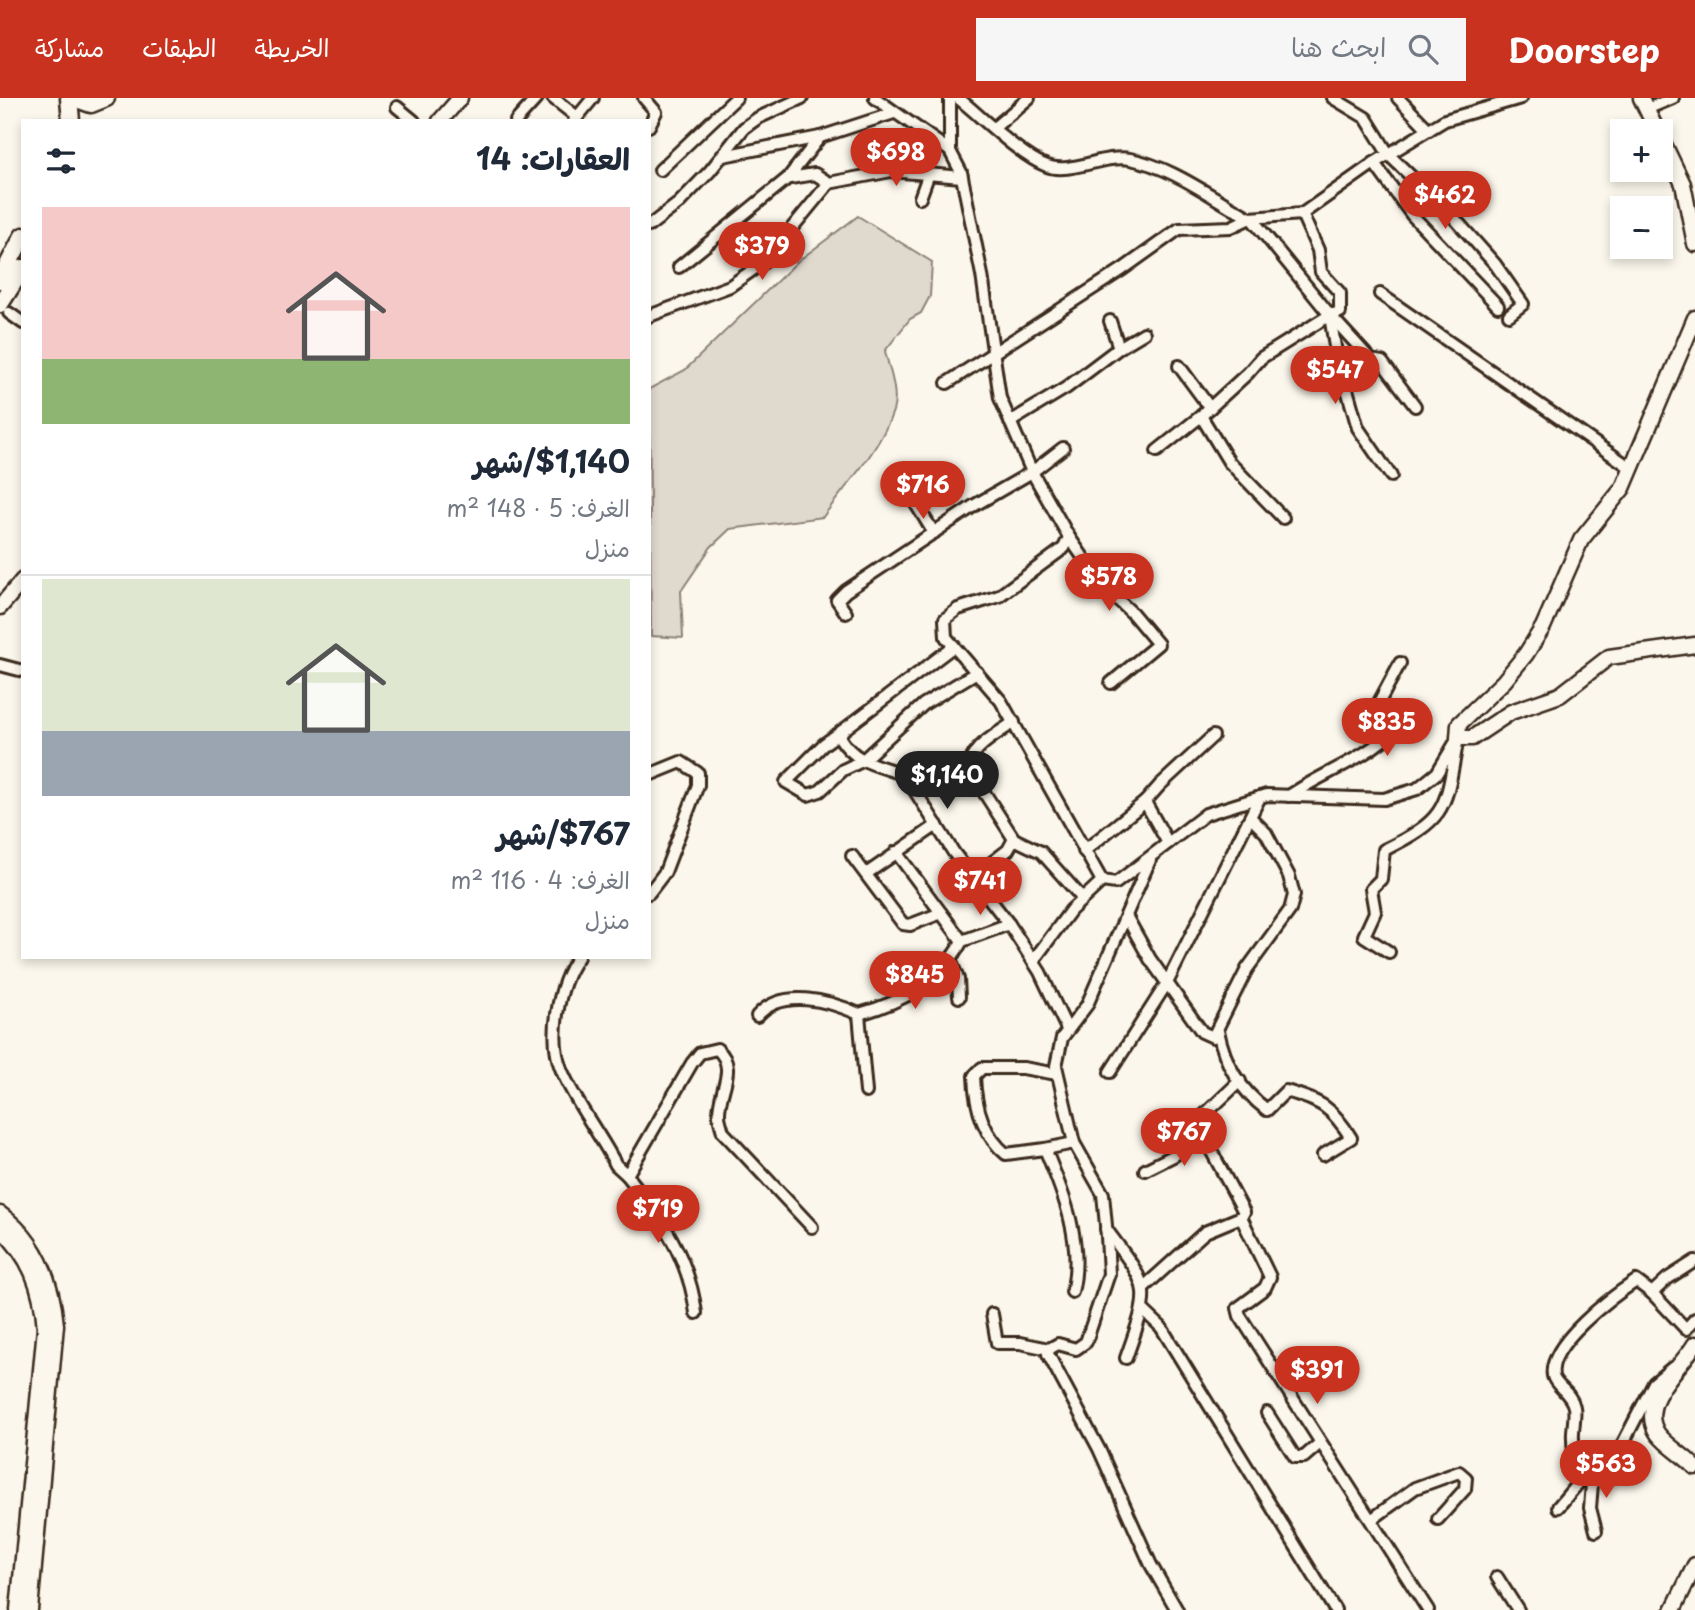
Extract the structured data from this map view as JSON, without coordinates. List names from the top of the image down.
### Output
{
  "page": {
    "header": "Doorstep",
    "search": "ابحث هنا",
    "nav": ["الخريطة", "الطبقات", "مشاركة"],
    "map_buttons": ["+", "−"],
    "heading": "العقارات: 14",
    "price": [
      "$698",
      "$462",
      "$379",
      "$547",
      "$716",
      "$578",
      "$835",
      "$1,140",
      "$741",
      "$845",
      "$767",
      "$719",
      "$391",
      "$563"
    ],
    "list": [
      {
        "name": "$1,140/شهر",
        "note": "الغرف: 5 · 148 m² · منزل"
      },
      {
        "name": "$767/شهر",
        "note": "الغرف: 4 · 116 m² · منزل"
      }
    ]
  }
}
